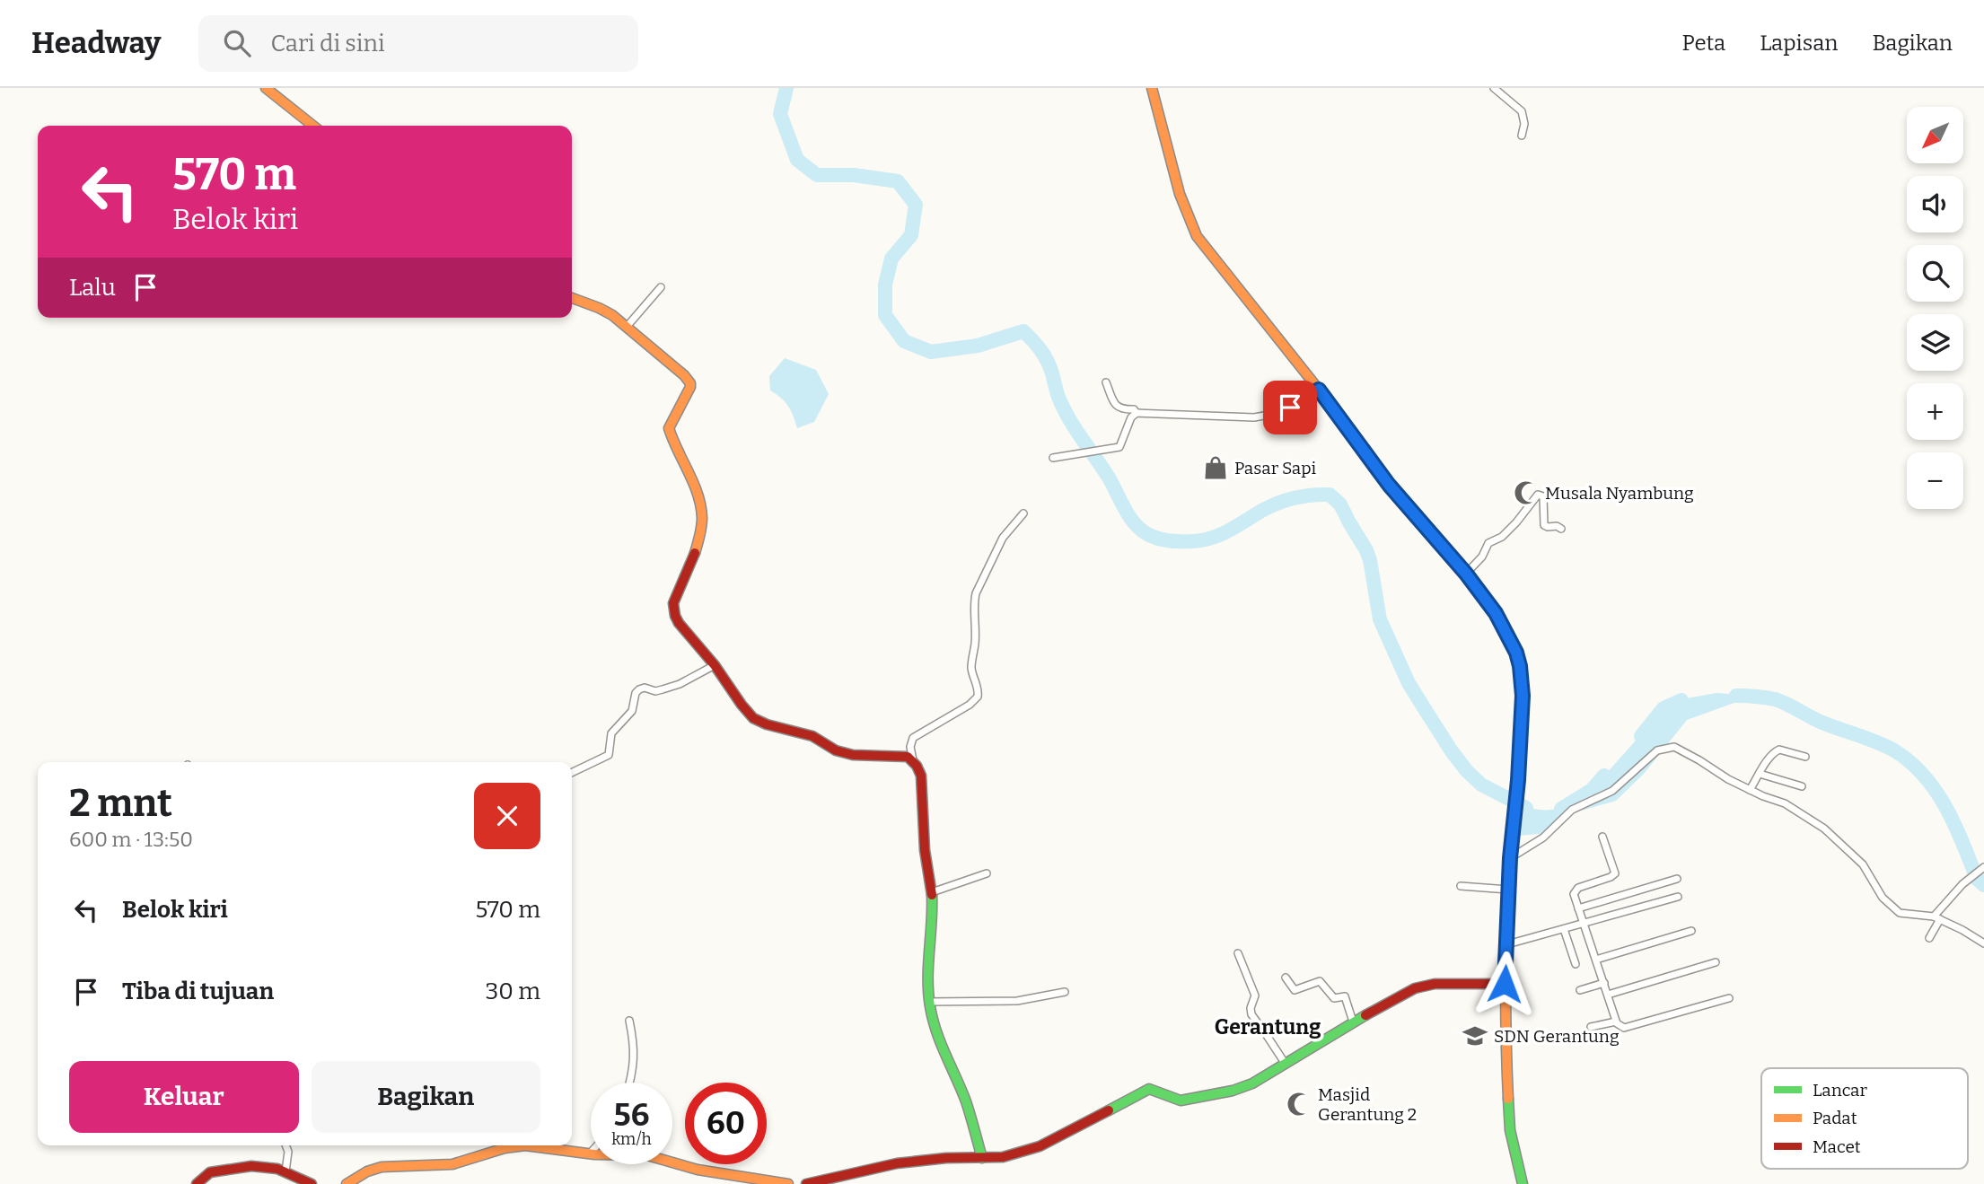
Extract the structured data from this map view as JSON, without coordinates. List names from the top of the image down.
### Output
{
  "districts": ["Gerantung"],
  "places": {
    "shop": ["Pasar Sapi"],
    "mosque": ["Musala Nyambung", "Masjid Gerantung 2"],
    "school or university": ["SDN Gerantung"]
  },
  "legend": ["Lancar", "Padat", "Macet"],
  "north": "bottom left",
  "page": {
    "header": "Headway",
    "search": "Cari di sini",
    "nav": ["Peta", "Lapisan", "Bagikan"],
    "map_buttons": ["+", "−"],
    "turn": ["570 m", "Belok kiri"],
    "then": "Lalu",
    "heading": ["2 mnt", "600 m · 13:50"],
    "list": [
      {
        "name": "Belok kiri",
        "value": "570 m"
      },
      {
        "name": "Tiba di tujuan",
        "value": "30 m"
      }
    ],
    "buttons": ["Keluar", "Bagikan"],
    "speed": "56 km/h",
    "limit": "60"
  }
}
